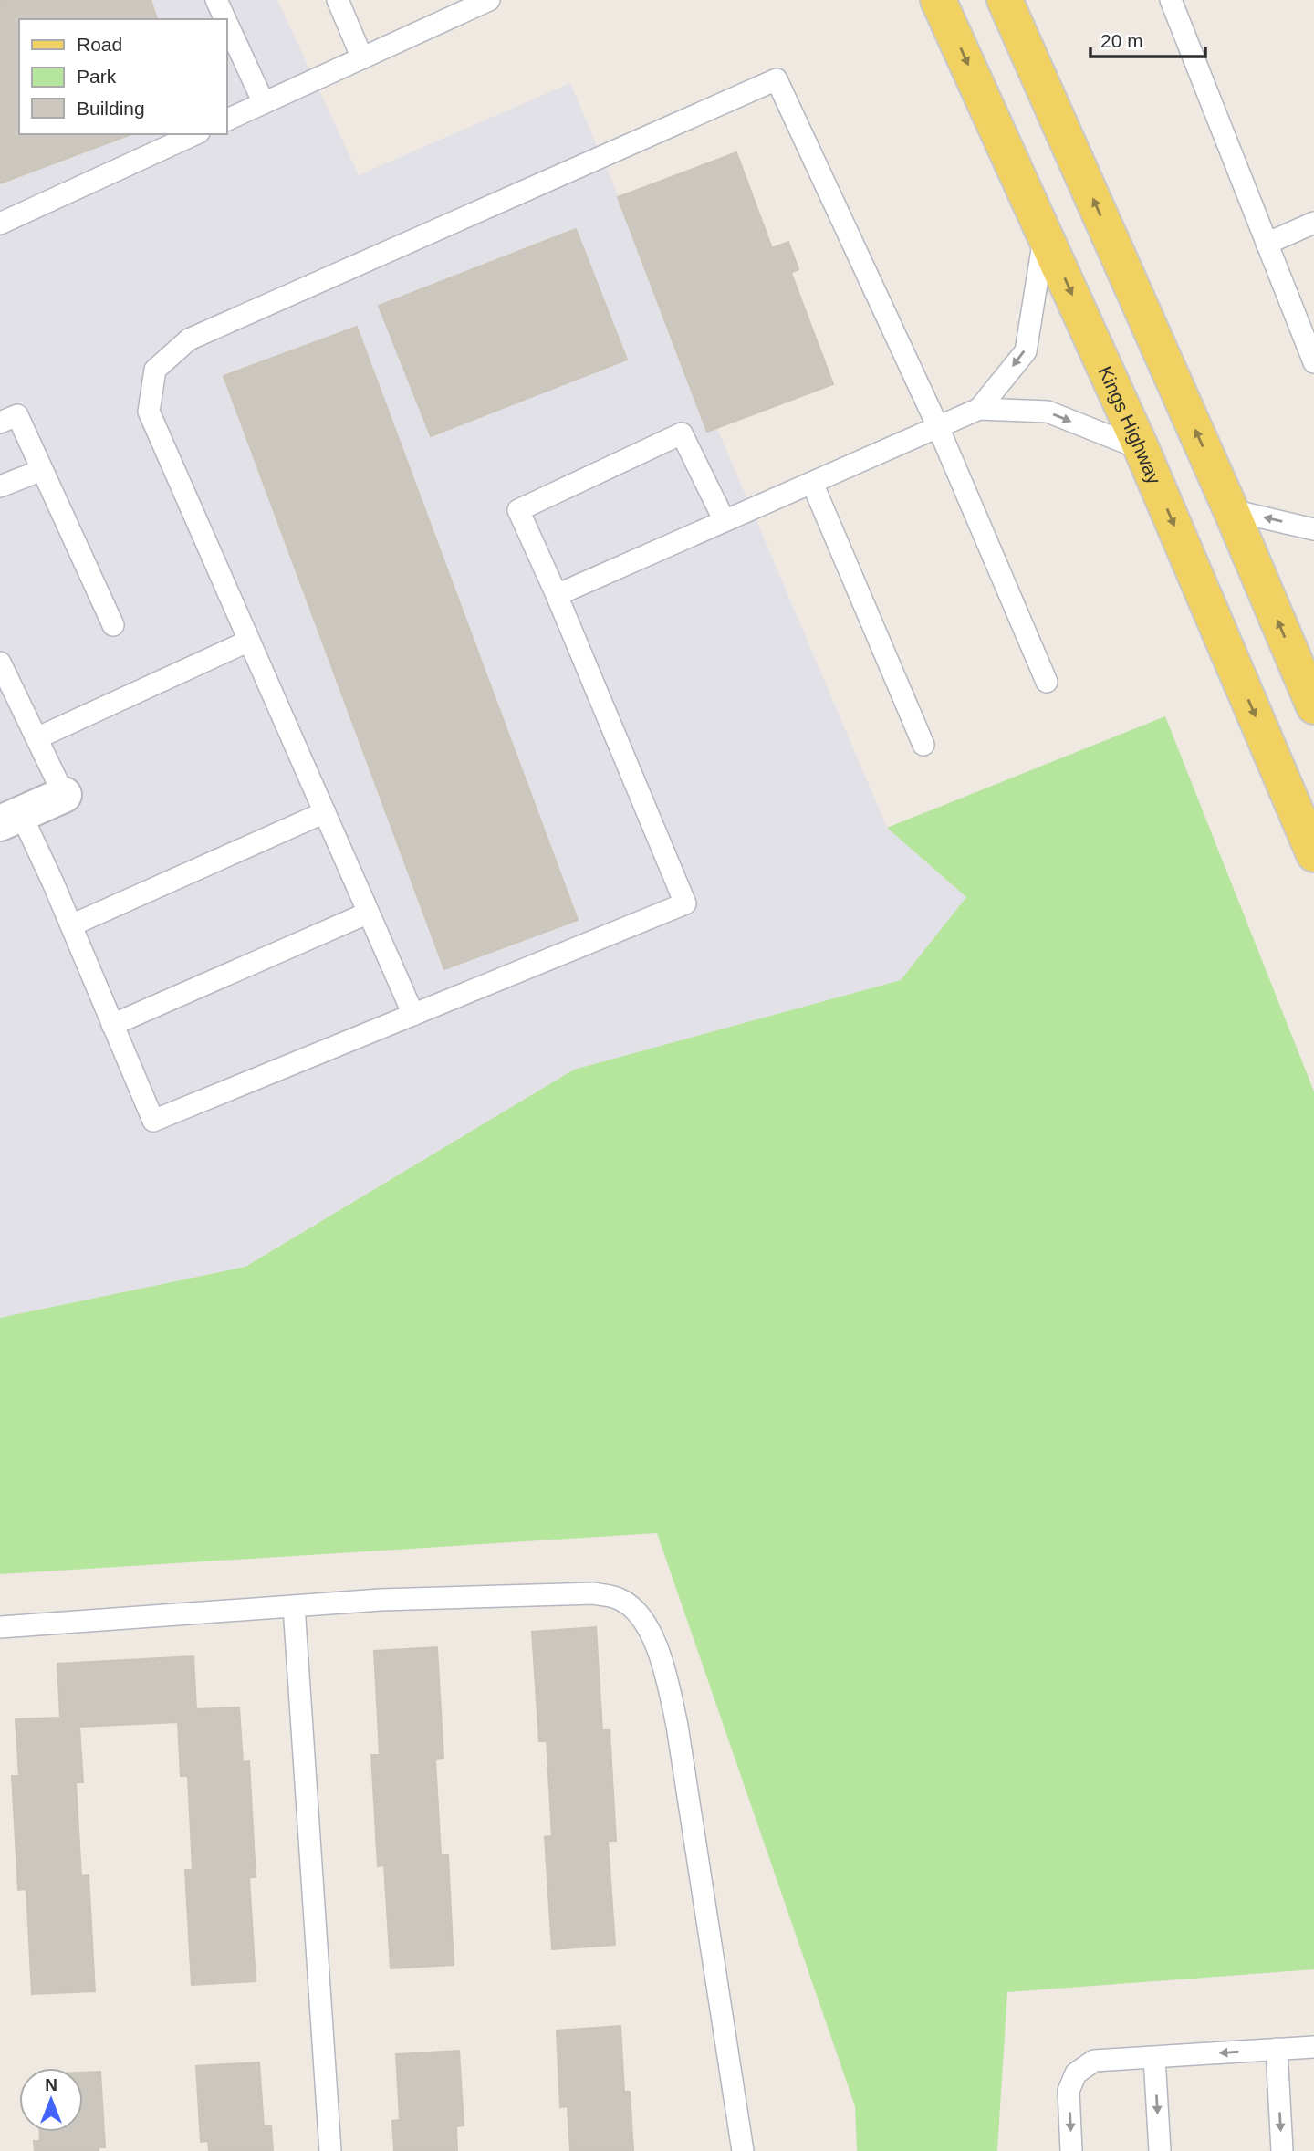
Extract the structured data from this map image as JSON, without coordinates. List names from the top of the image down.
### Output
{
  "streets": {
    "main road": ["Kings Highway"]
  },
  "legend": ["Road", "Park", "Building"],
  "scale_bar": "20 m",
  "north": "top"
}
